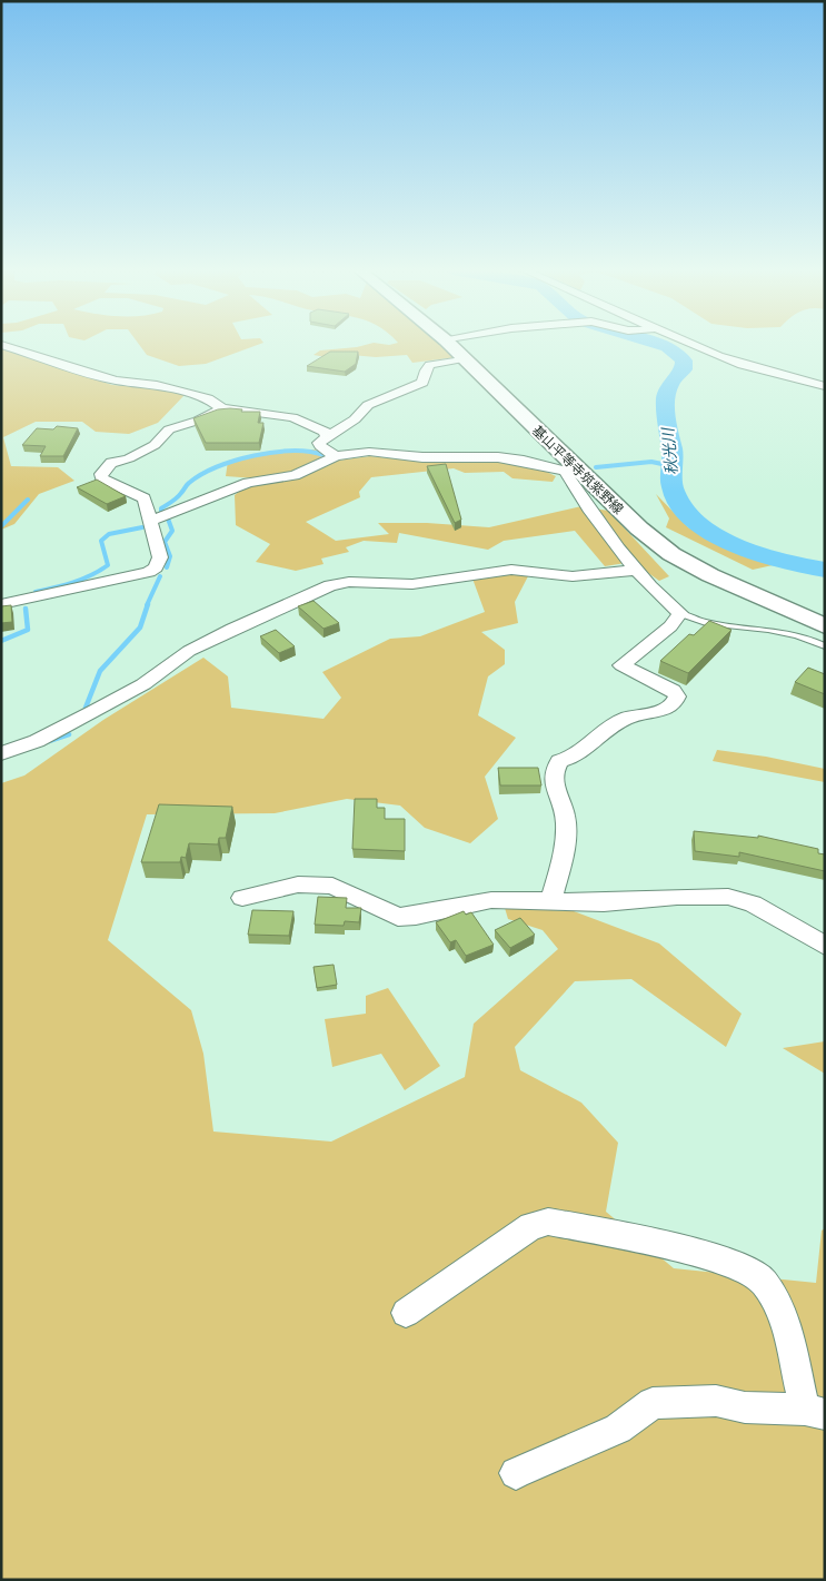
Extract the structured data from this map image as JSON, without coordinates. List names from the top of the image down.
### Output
{
  "streets": {
    "main road": ["基山平等寺筑紫野線"]
  },
  "water": ["秋光川"]
}
